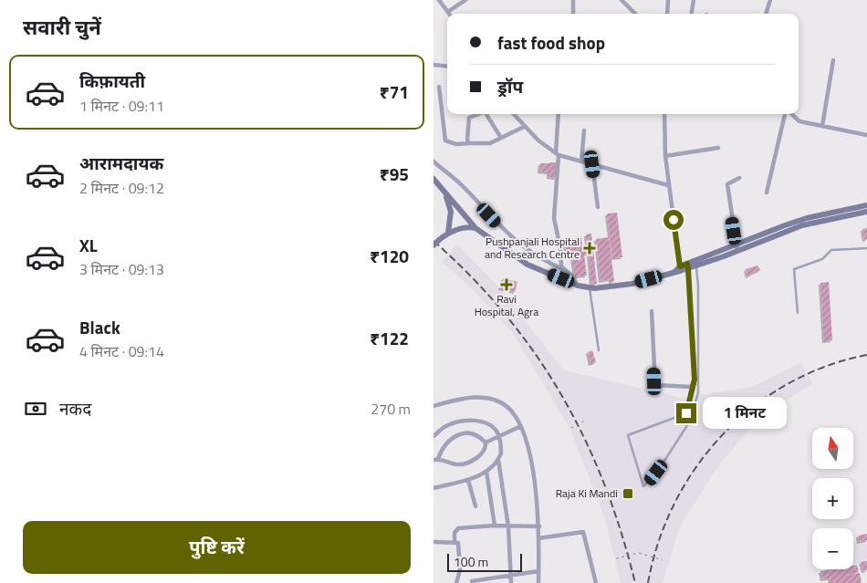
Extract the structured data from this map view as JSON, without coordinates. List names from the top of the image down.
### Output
{
  "places": {
    "health": ["Pushpanjali Hospital and Research Centre", "Ravi Hospital, Agra"],
    "transit": ["Raja Ki Mandi"]
  },
  "scale_bar": "100 m",
  "north": "top",
  "page": {
    "heading": "सवारी चुनें",
    "banner": ["fast food shop", "ड्रॉप"],
    "list": [
      {
        "name": "किफ़ायती",
        "note": "1 मिनट · 09:11",
        "value": "₹71"
      },
      {
        "name": "आरामदायक",
        "note": "2 मिनट · 09:12",
        "value": "₹95"
      },
      {
        "name": "XL",
        "note": "3 मिनट · 09:13",
        "value": "₹120"
      },
      {
        "name": "Black",
        "note": "4 मिनट · 09:14",
        "value": "₹122"
      }
    ],
    "pay": ["नकद", "270 m"],
    "bubble": "1 मिनट",
    "map_buttons": ["+", "−"],
    "buttons": "पुष्टि करें",
    "scale": "100 m"
  }
}
